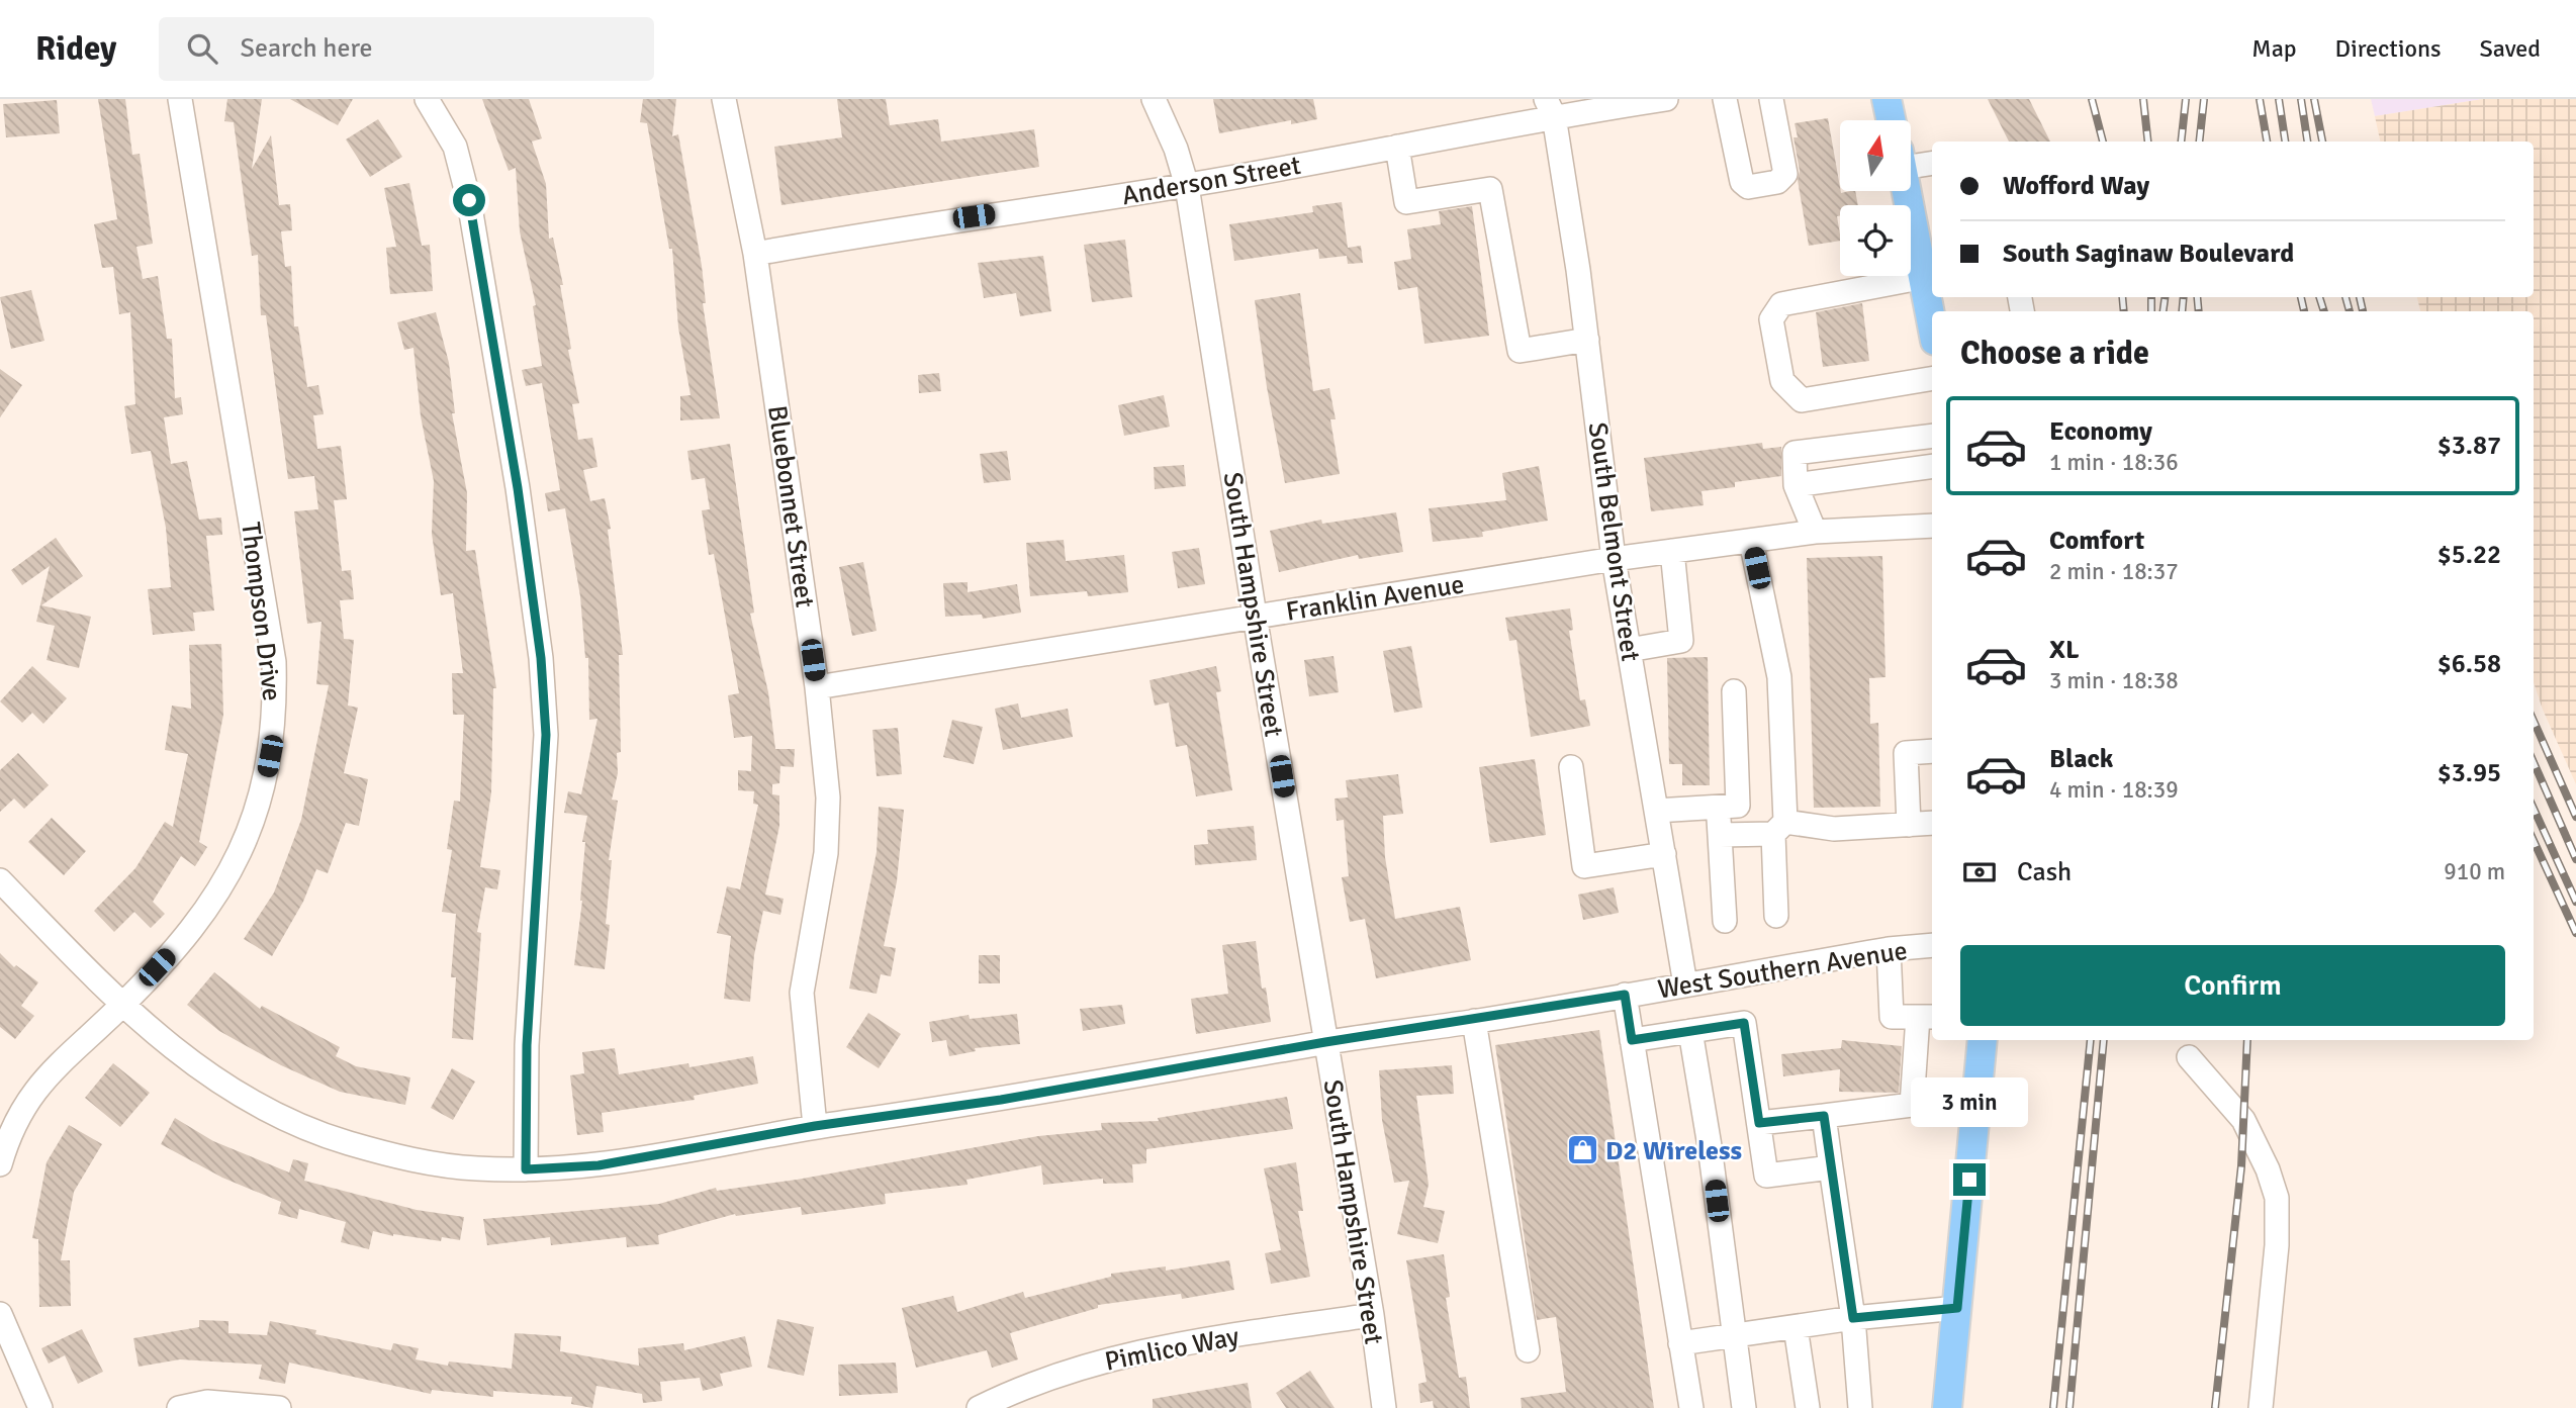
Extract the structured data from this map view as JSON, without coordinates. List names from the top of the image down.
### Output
{
  "streets": {
    "street": [
      "Anderson Street",
      "Bluebonnet Street",
      "South Belmont Street",
      "Franklin Avenue",
      "South Hampshire Street",
      "Thompson Drive",
      "West Southern Avenue",
      "Pimlico Way"
    ]
  },
  "crossings": [
    ["Anderson Street", "Bluebonnet Street"],
    ["Anderson Street", "South Belmont Street"],
    ["Anderson Street", "South Hampshire Street"],
    ["Bluebonnet Street", "Franklin Avenue"],
    ["Bluebonnet Street", "West Southern Avenue"],
    ["South Belmont Street", "Franklin Avenue"],
    ["South Belmont Street", "West Southern Avenue"],
    ["Franklin Avenue", "South Hampshire Street"],
    ["South Hampshire Street", "West Southern Avenue"],
    ["South Hampshire Street", "Pimlico Way"],
    ["Thompson Drive", "West Southern Avenue"]
  ],
  "places": {
    "shop": ["D2 Wireless"]
  },
  "north": "top",
  "page": {
    "header": "Ridey",
    "search": "Search here",
    "nav": ["Map", "Directions", "Saved"],
    "banner": ["Wofford Way", "South Saginaw Boulevard"],
    "heading": "Choose a ride",
    "list": [
      {
        "name": "Economy",
        "note": "1 min · 18:36",
        "value": "$3.87"
      },
      {
        "name": "Comfort",
        "note": "2 min · 18:37",
        "value": "$5.22"
      },
      {
        "name": "XL",
        "note": "3 min · 18:38",
        "value": "$6.58"
      },
      {
        "name": "Black",
        "note": "4 min · 18:39",
        "value": "$3.95"
      }
    ],
    "pay": ["Cash", "910 m"],
    "buttons": "Confirm",
    "bubble": "3 min"
  }
}
